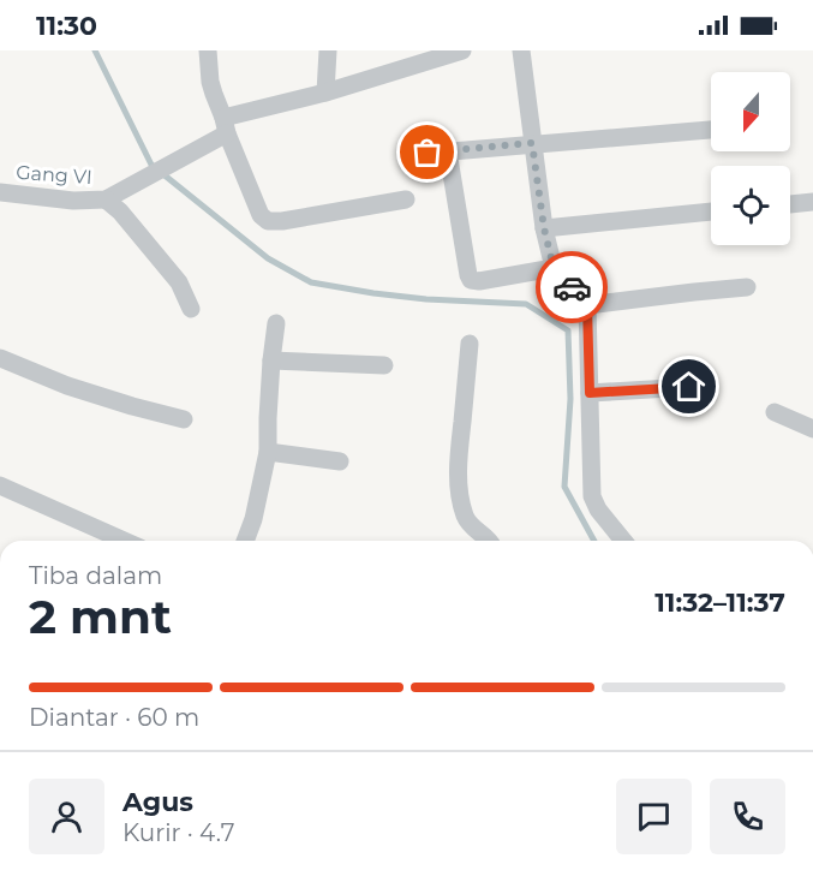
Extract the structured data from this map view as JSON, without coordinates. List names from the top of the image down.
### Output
{
  "streets": {
    "street": ["Gang VI"]
  },
  "north": "bottom",
  "page": {
    "status": "11:30",
    "heading": ["2 mnt", "Tiba dalam", "11:32–11:37"],
    "panel": ["Agus", "Kurir · 4.7"],
    "bar": "Diantar · 60 m"
  }
}
